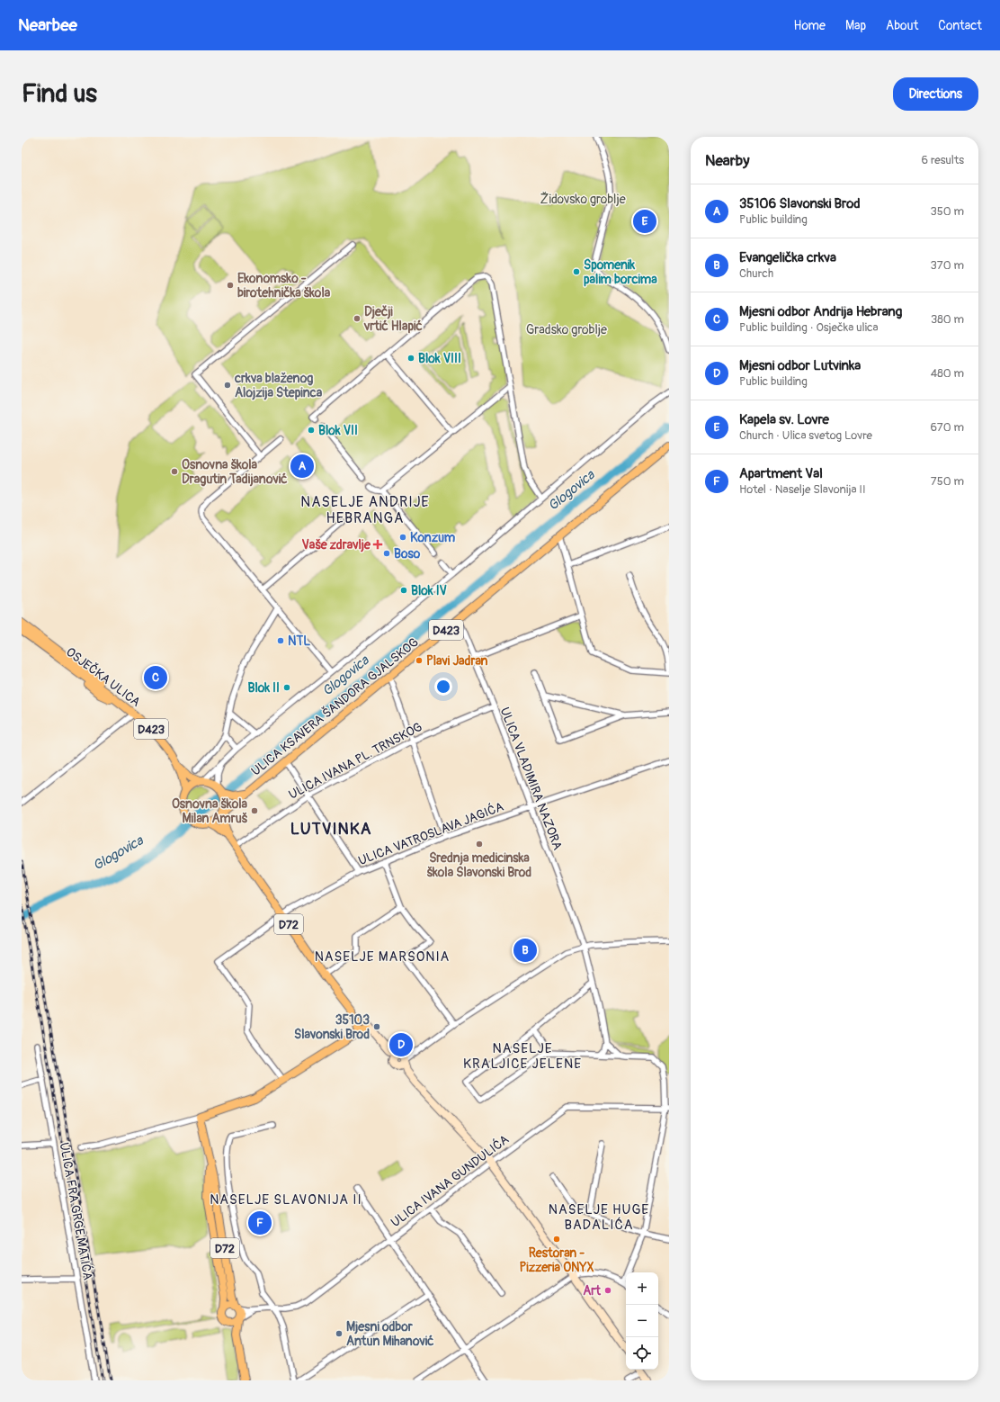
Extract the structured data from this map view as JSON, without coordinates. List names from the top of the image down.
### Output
{
  "streets": {
    "main road": [
      "D423",
      "OSJEČKA ULICA",
      "ULICA KSAVERA ŠANDORA GJALSKOG",
      "D72"
    ],
    "street": [
      "ULICA IVANA PL. TRNSKOG",
      "ULICA VLADIMIRA NAZORA",
      "ULICA VATROSLAVA JAGIĆA",
      "ULICA IVANA GUNDULIĆA",
      "ULICA FRA GRGE MATIĆA"
    ]
  },
  "crossings": [
    ["D423", "OSJEČKA ULICA"],
    ["D423", "ULICA KSAVERA ŠANDORA GJALSKOG"],
    ["D423", "D72"],
    ["OSJEČKA ULICA", "D72"],
    ["ULICA KSAVERA ŠANDORA GJALSKOG", "ULICA VLADIMIRA NAZORA"],
    ["ULICA IVANA PL. TRNSKOG", "ULICA VLADIMIRA NAZORA"],
    ["ULICA IVANA PL. TRNSKOG", "D72"],
    ["ULICA VLADIMIRA NAZORA", "ULICA VATROSLAVA JAGIĆA"],
    ["ULICA VATROSLAVA JAGIĆA", "D72"],
    ["D72", "ULICA IVANA GUNDULIĆA"]
  ],
  "districts": [
    "NASELJE ANDRIJE HEBRANGA",
    "LUTVINKA",
    "NASELJE MARSONIA",
    "NASELJE KRALJICE JELENE",
    "NASELJE SLAVONIJA II",
    "NASELJE HUGE BADALIĆA"
  ],
  "water": ["Glogovica"],
  "parks": ["Židovsko groblje", "Gradsko groblje"],
  "places": {
    "other": [
      "Spomenik palim borcima",
      "Ekonomsko - birotehnička škola",
      "Dječji vrtić Hlapić",
      "Blok VIII",
      "crkva blaženog Alojzija Stepinca",
      "Blok VII",
      "Osnovna škola Dragutin Tadijanović",
      "Konzum",
      "Boso",
      "Blok IV",
      "NTL",
      "Plavi Jadran",
      "Blok II",
      "Osnovna škola Milan Amruš",
      "Srednja medicinska škola Slavonski Brod",
      "35103 Slavonski Brod",
      "Restoran - Pizzeria ONYX",
      "Art",
      "Mjesni odbor Antun Mihanović"
    ],
    "health": ["Vaše zdravlje"]
  },
  "page": {
    "header": "Nearbee",
    "nav": [
      "Home",
      "Map",
      "About",
      "Contact"
    ],
    "buttons": "Directions",
    "title": "Find us",
    "heading": ["Nearby", "6 results"],
    "list": [
      {
        "mark": "A",
        "name": "35106 Slavonski Brod",
        "note": "Public building",
        "value": "350 m"
      },
      {
        "mark": "B",
        "name": "Evangelička crkva",
        "note": "Church",
        "value": "370 m"
      },
      {
        "mark": "C",
        "name": "Mjesni odbor Andrija Hebrang",
        "note": "Public building · Osječka ulica",
        "value": "380 m"
      },
      {
        "mark": "D",
        "name": "Mjesni odbor Lutvinka",
        "note": "Public building",
        "value": "480 m"
      },
      {
        "mark": "E",
        "name": "Kapela sv. Lovre",
        "note": "Church · Ulica svetog Lovre",
        "value": "670 m"
      },
      {
        "mark": "F",
        "name": "Apartment Val",
        "note": "Hotel · Naselje Slavonija II",
        "value": "750 m"
      }
    ],
    "pins": [
      "E",
      "A",
      "C",
      "B",
      "D",
      "F"
    ],
    "map_buttons": ["+", "−"]
  }
}
